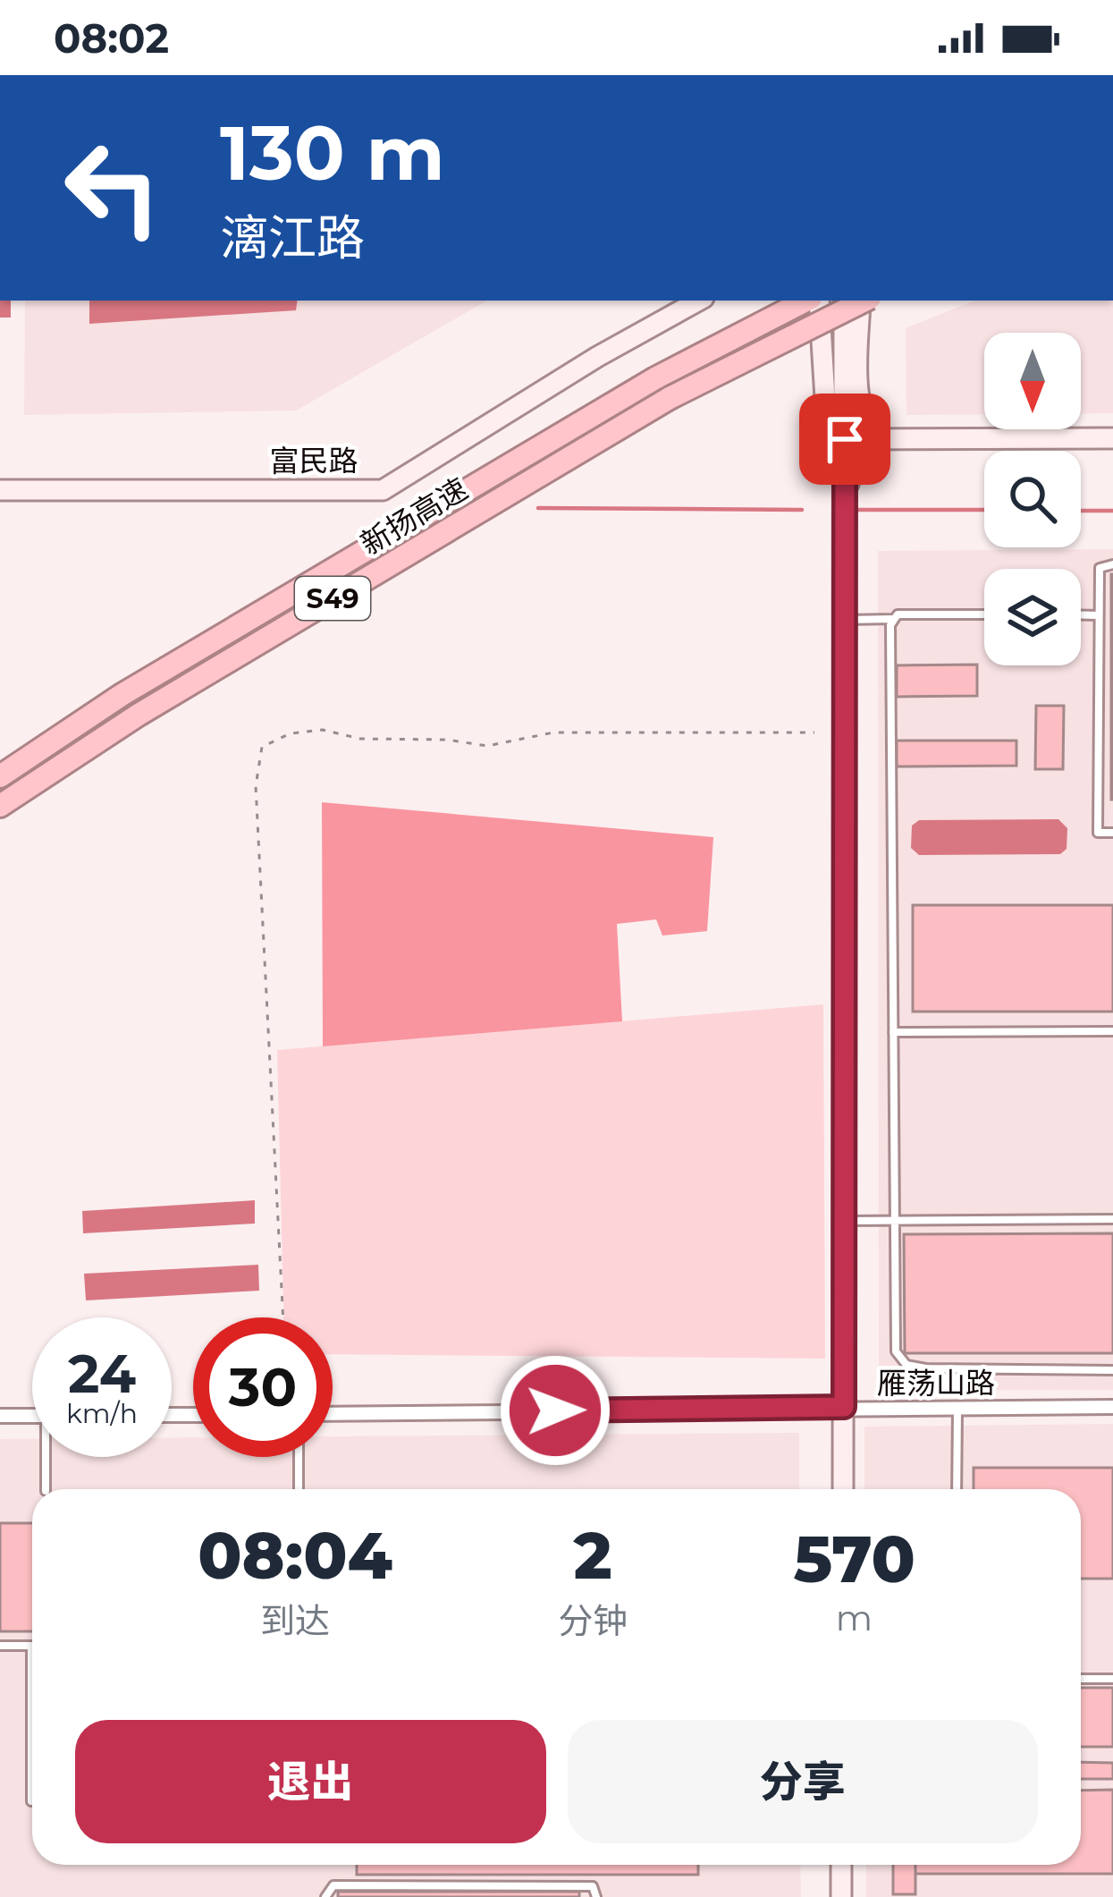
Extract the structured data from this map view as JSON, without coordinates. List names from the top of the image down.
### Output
{
  "streets": {
    "highway": ["新扬高速", "S49"],
    "street": ["富民路", "雁荡山路"]
  },
  "north": "bottom",
  "page": {
    "status": "08:02",
    "turn": ["130 m", "漓江路"],
    "speed": "24 km/h",
    "limit": "30",
    "eta": [
      "08:04",
      "到达",
      "2",
      "分钟",
      "570",
      "m"
    ],
    "buttons": ["退出", "分享"]
  }
}
